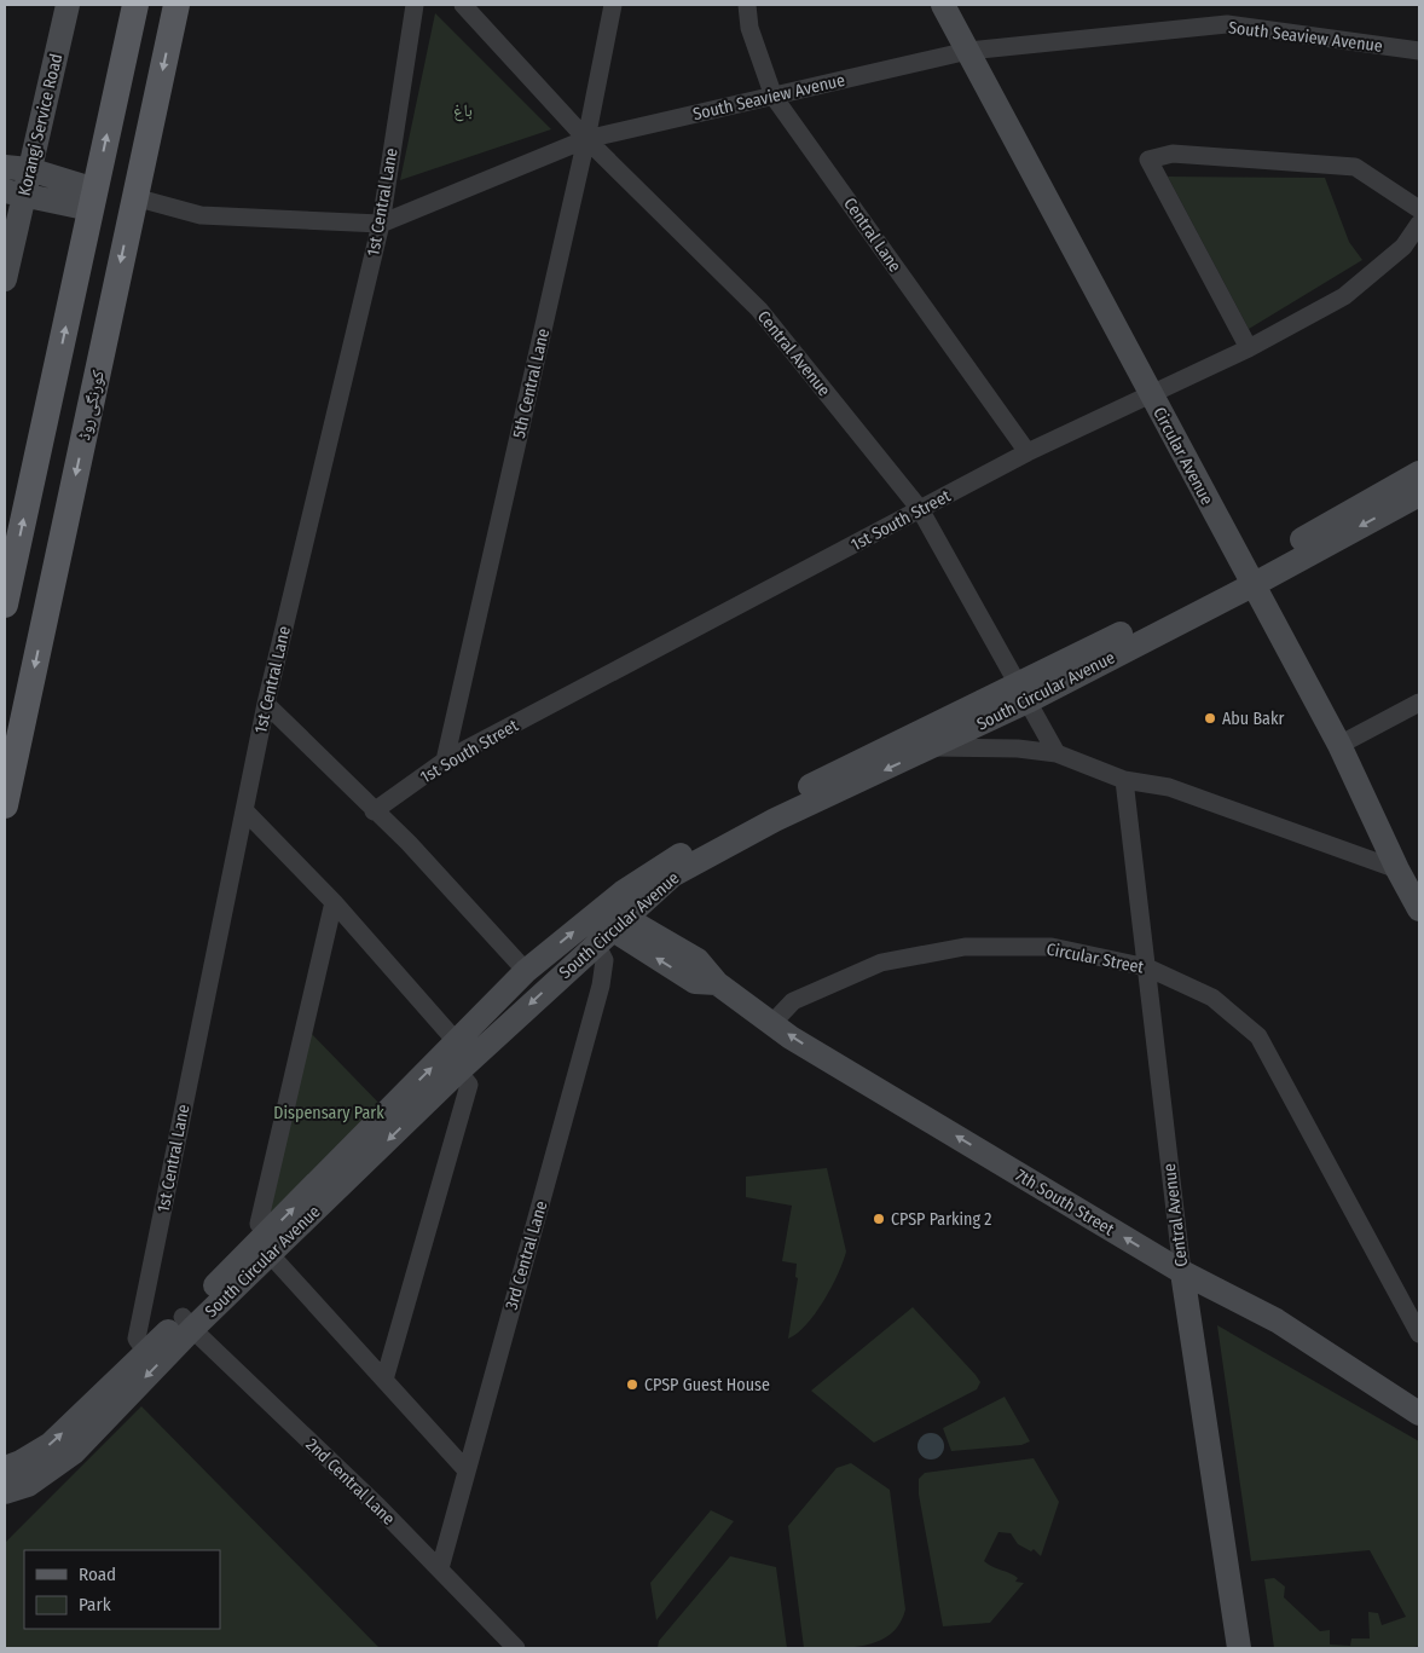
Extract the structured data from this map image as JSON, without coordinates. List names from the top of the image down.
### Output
{
  "streets": {
    "main road": [
      "Korangi Service Road",
      "Central Avenue",
      "کورنگی روڈ",
      "Circular Avenue",
      "South Circular Avenue",
      "7th South Street"
    ],
    "street": [
      "South Seaview Avenue",
      "1st Central Lane",
      "Central Lane",
      "5th Central Lane",
      "1st South Street",
      "Circular Street",
      "3rd Central Lane",
      "2nd Central Lane"
    ]
  },
  "crossings": [
    ["South Seaview Avenue", "1st Central Lane"],
    ["South Seaview Avenue", "Central Lane"],
    ["South Seaview Avenue", "Central Avenue"],
    ["South Seaview Avenue", "5th Central Lane"],
    ["South Seaview Avenue", "کورنگی روڈ"],
    ["South Seaview Avenue", "Circular Avenue"],
    ["1st Central Lane", "South Circular Avenue"],
    ["Central Lane", "1st South Street"],
    ["Central Avenue", "5th Central Lane"],
    ["Central Avenue", "1st South Street"],
    ["Central Avenue", "South Circular Avenue"],
    ["Central Avenue", "Circular Street"],
    ["Central Avenue", "7th South Street"],
    ["5th Central Lane", "1st South Street"],
    ["Circular Avenue", "1st South Street"],
    ["Circular Avenue", "South Circular Avenue"],
    ["South Circular Avenue", "7th South Street"],
    ["South Circular Avenue", "3rd Central Lane"],
    ["South Circular Avenue", "2nd Central Lane"],
    ["Circular Street", "7th South Street"],
    ["7th South Street", "3rd Central Lane"],
    ["3rd Central Lane", "2nd Central Lane"]
  ],
  "one_way": ["7th South Street"],
  "parks": ["باغ", "Dispensary Park"],
  "places": ["Abu Bakr", "CPSP Parking 2", "CPSP Guest House"],
  "legend": ["Road", "Park"]
}
